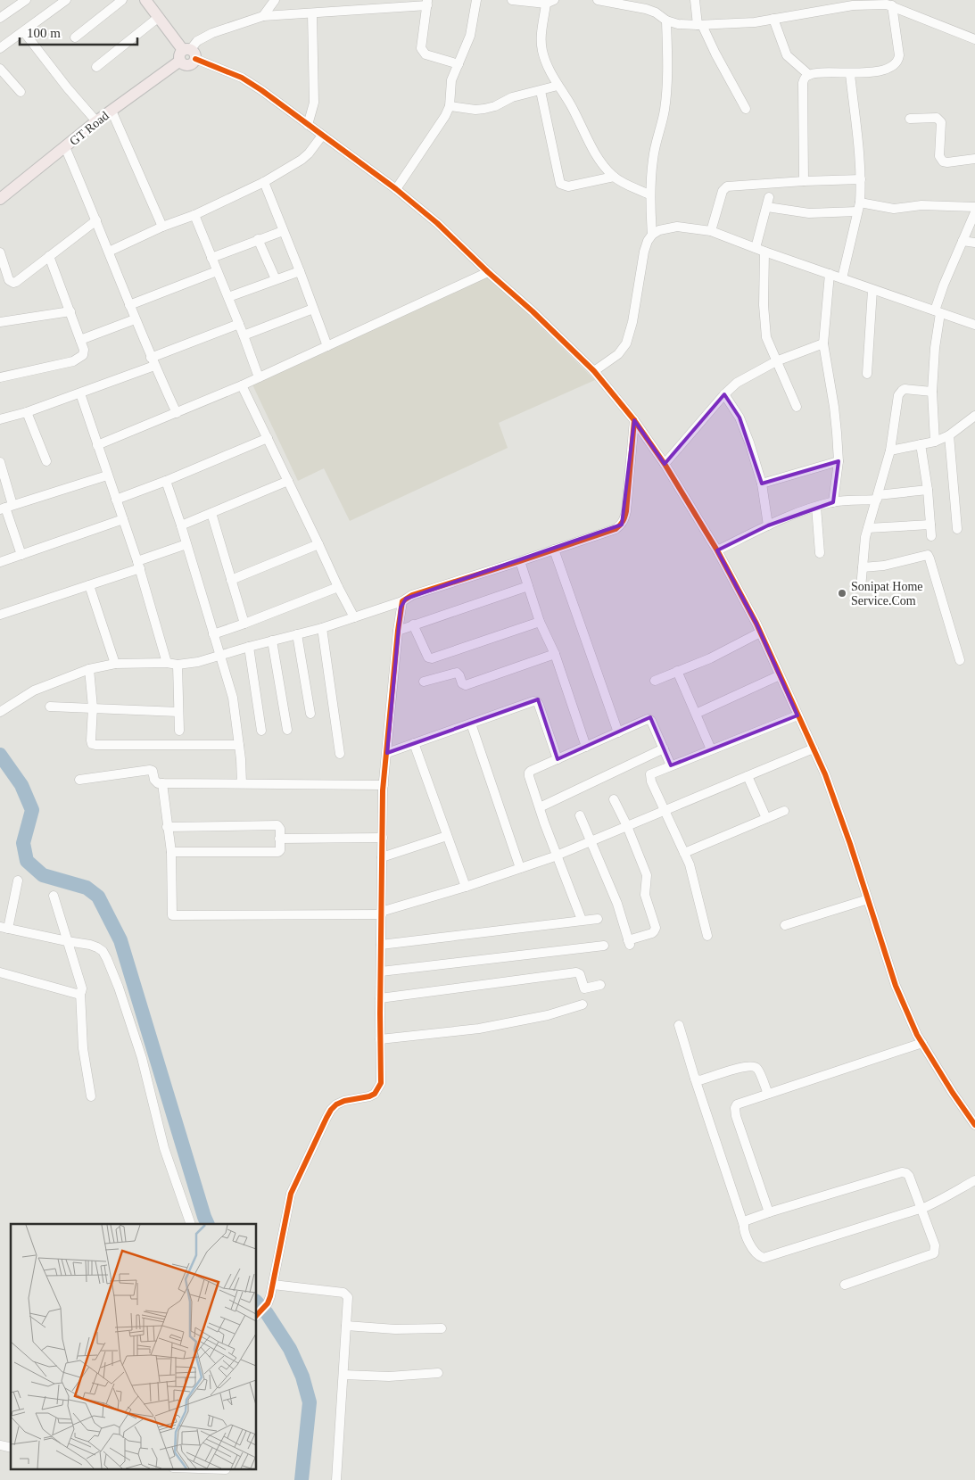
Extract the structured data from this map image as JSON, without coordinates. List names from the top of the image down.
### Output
{
  "streets": {
    "main road": ["GT Road"]
  },
  "places": ["Sonipat Home Service.Com"],
  "scale_bar": "100 m"
}
